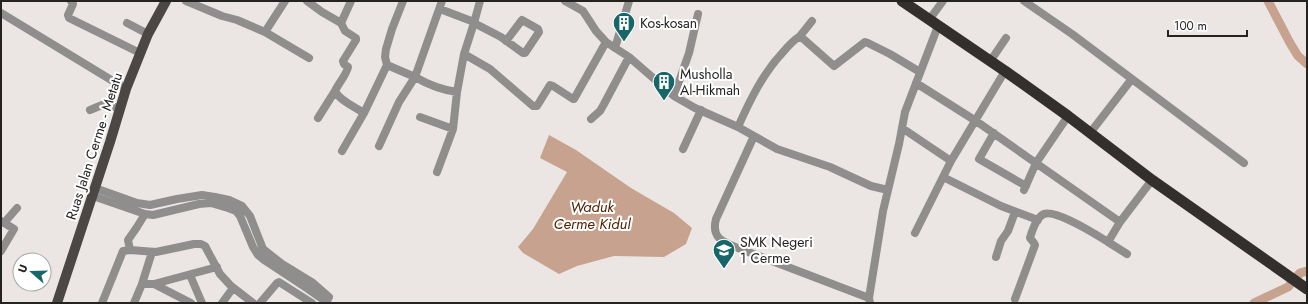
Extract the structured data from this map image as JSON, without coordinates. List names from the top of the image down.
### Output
{
  "streets": {
    "main road": ["Ruas Jalan Cerme - Metatu"]
  },
  "water": ["Waduk Cerme Kidul"],
  "places": {
    "building": ["Kos-kosan", "Musholla Al-Hikmah"],
    "school or university": ["SMK Negeri 1 Cerme"]
  },
  "scale_bar": "100 m",
  "north": "left"
}
